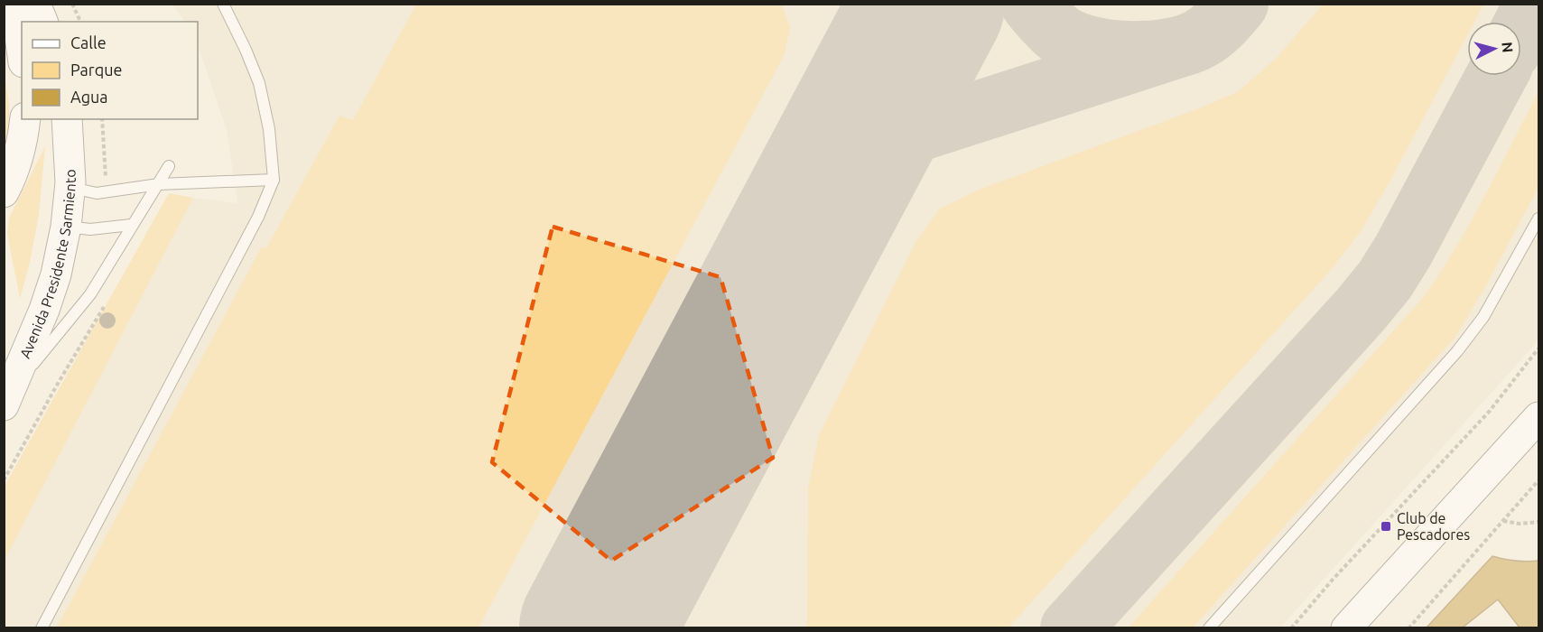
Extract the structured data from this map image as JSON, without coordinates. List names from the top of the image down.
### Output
{
  "streets": {
    "main road": ["Avenida Presidente Sarmiento"]
  },
  "places": {
    "transit": ["Club de Pescadores"]
  },
  "legend": ["Calle", "Parque", "Agua"],
  "north": "right"
}
